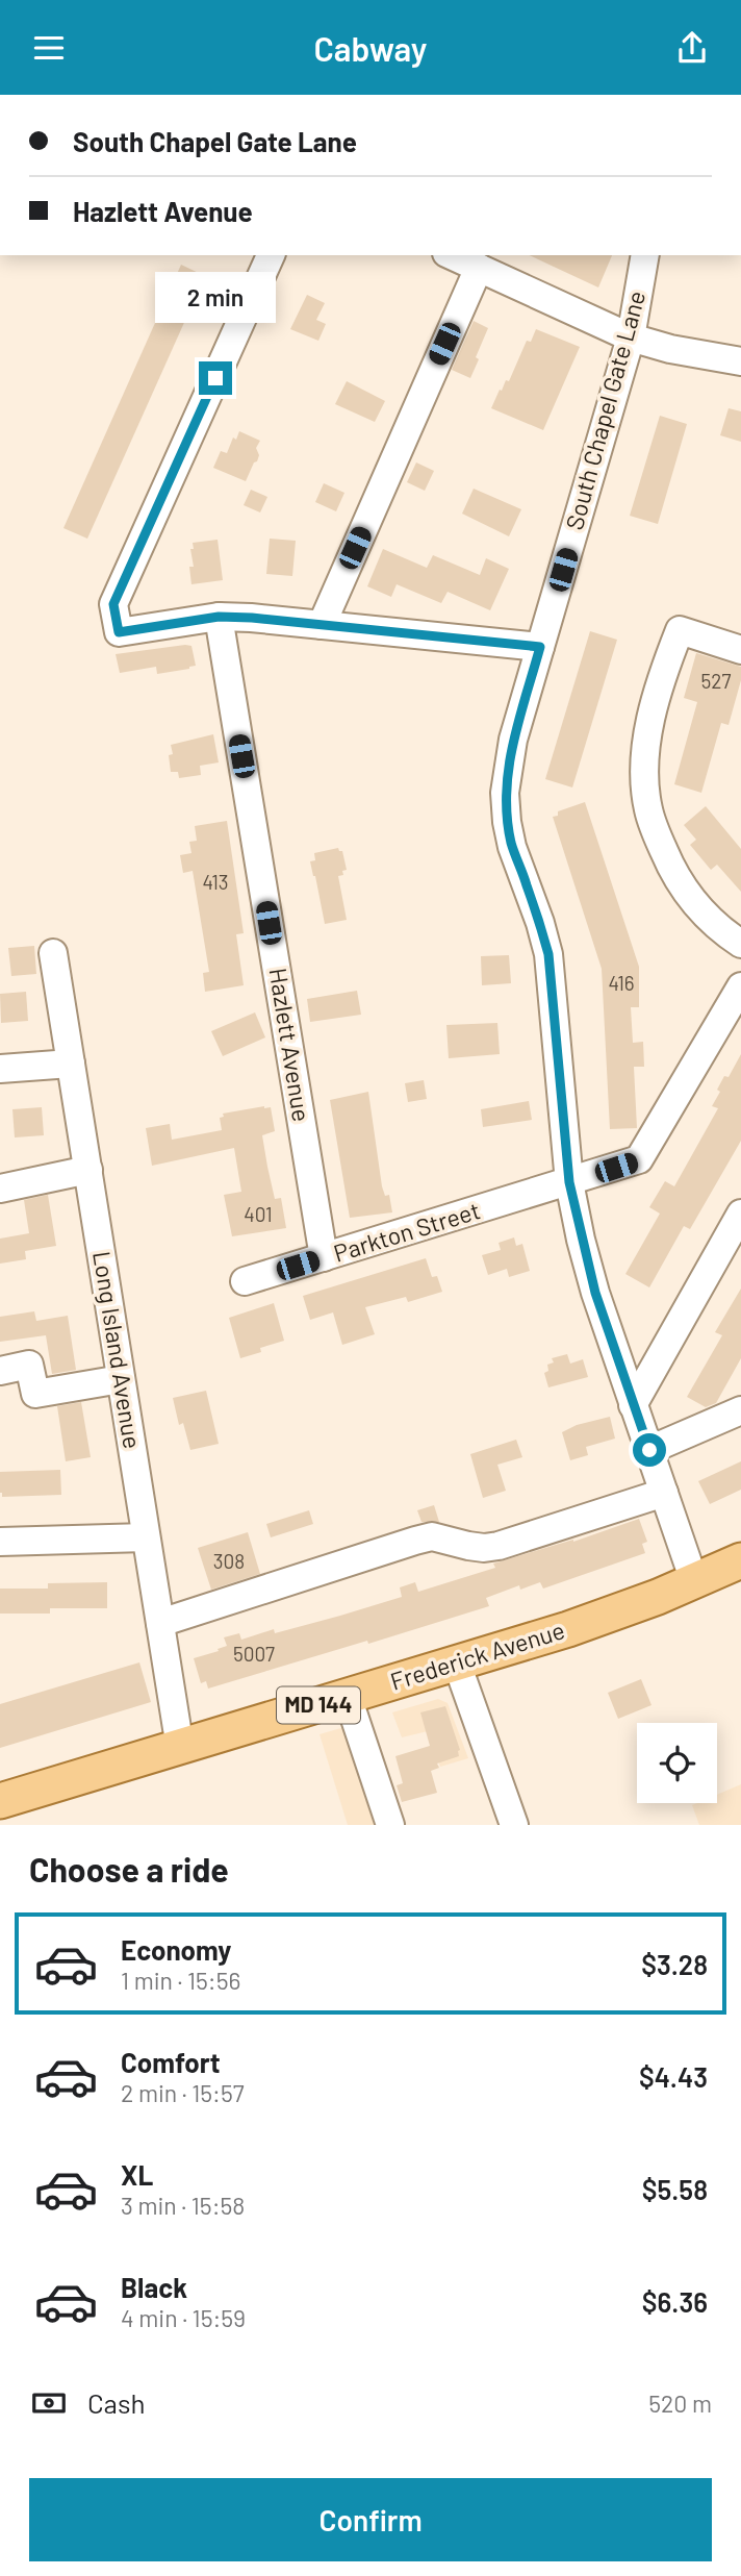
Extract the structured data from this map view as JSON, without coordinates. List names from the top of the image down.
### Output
{
  "streets": {
    "main road": ["Frederick Avenue", "MD 144"],
    "street": [
      "South Chapel Gate Lane",
      "Hazlett Avenue",
      "Parkton Street",
      "Long Island Avenue"
    ]
  },
  "crossings": [
    ["South Chapel Gate Lane", "Parkton Street"],
    ["South Chapel Gate Lane", "Frederick Avenue"],
    ["Hazlett Avenue", "Parkton Street"],
    ["Long Island Avenue", "Frederick Avenue"]
  ],
  "house_numbers": [
    "527",
    "413",
    "416",
    "401",
    "308",
    "5007"
  ],
  "page": {
    "header": "Cabway",
    "banner": ["South Chapel Gate Lane", "Hazlett Avenue"],
    "bubble": "2 min",
    "heading": "Choose a ride",
    "list": [
      {
        "name": "Economy",
        "note": "1 min · 15:56",
        "value": "$3.28"
      },
      {
        "name": "Comfort",
        "note": "2 min · 15:57",
        "value": "$4.43"
      },
      {
        "name": "XL",
        "note": "3 min · 15:58",
        "value": "$5.58"
      },
      {
        "name": "Black",
        "note": "4 min · 15:59",
        "value": "$6.36"
      }
    ],
    "pay": ["Cash", "520 m"],
    "buttons": "Confirm"
  }
}
